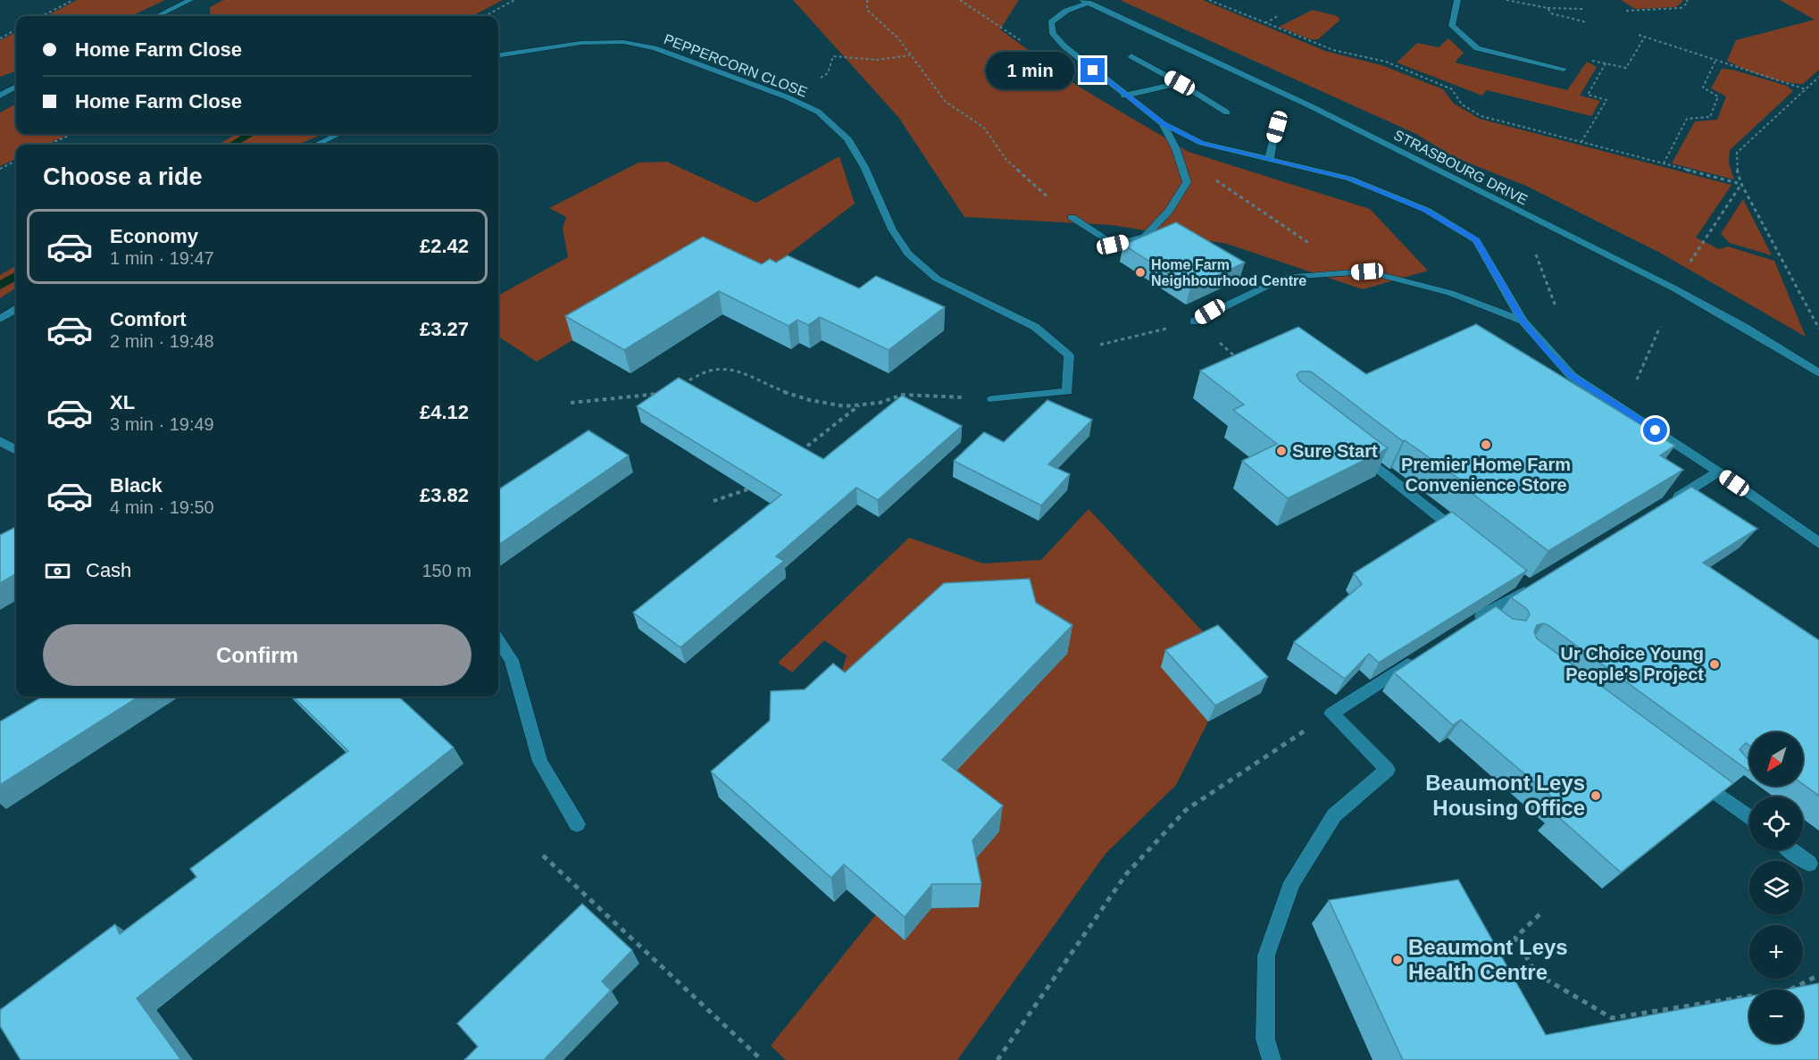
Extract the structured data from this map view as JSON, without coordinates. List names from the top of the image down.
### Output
{
  "streets": {
    "street": ["PEPPERCORN CLOSE", "STRASBOURG DRIVE"]
  },
  "places": [
    "Home Farm Neighbourhood Centre",
    "Premier Home Farm Convenience Store",
    "Sure Start",
    "Ur Choice Young People's Project",
    "Beaumont Leys Housing Office",
    "Beaumont Leys Health Centre"
  ],
  "north": "bottom left",
  "page": {
    "banner": ["Home Farm Close", "Home Farm Close"],
    "bubble": "1 min",
    "heading": "Choose a ride",
    "list": [
      {
        "name": "Economy",
        "note": "1 min · 19:47",
        "value": "£2.42"
      },
      {
        "name": "Comfort",
        "note": "2 min · 19:48",
        "value": "£3.27"
      },
      {
        "name": "XL",
        "note": "3 min · 19:49",
        "value": "£4.12"
      },
      {
        "name": "Black",
        "note": "4 min · 19:50",
        "value": "£3.82"
      }
    ],
    "pay": ["Cash", "150 m"],
    "buttons": "Confirm",
    "map_buttons": ["+", "−"]
  }
}
